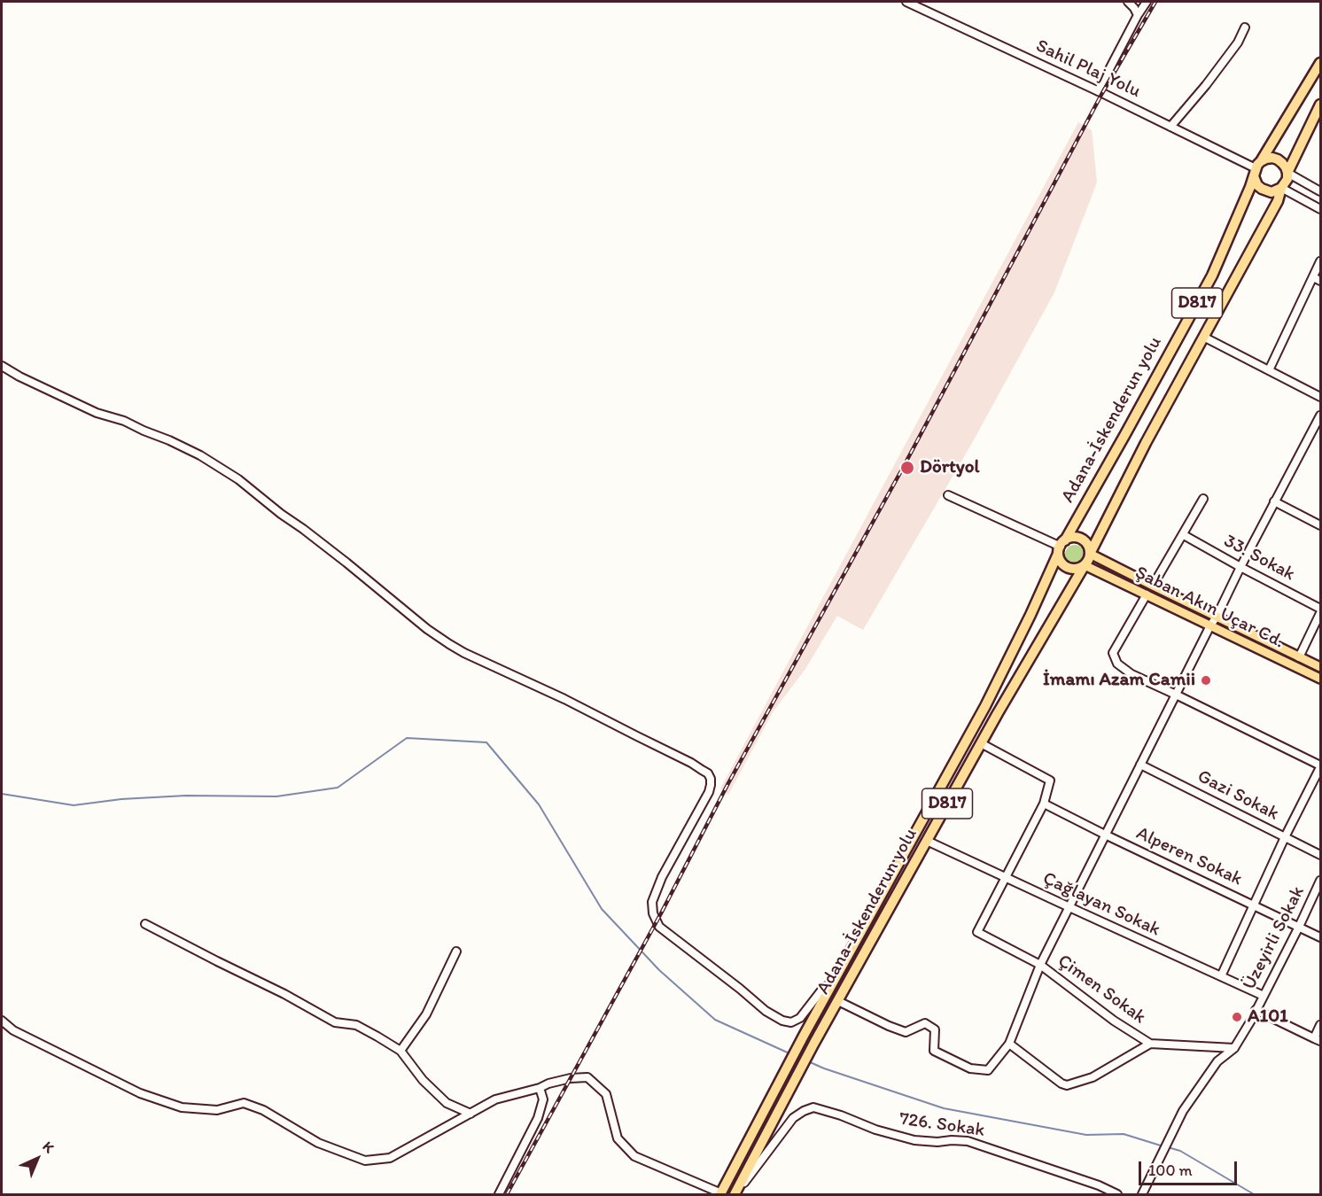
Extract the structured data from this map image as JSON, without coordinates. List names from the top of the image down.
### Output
{
  "streets": {
    "highway": ["D817", "Adana-İskenderun yolu"],
    "main road": ["Şaban Akın Uçar Cd."],
    "street": [
      "Sahil Plaj Yolu",
      "33. Sokak",
      "Gazi Sokak",
      "Alperen Sokak",
      "Çağlayan Sokak",
      "Üzeyirli Sokak",
      "Çimen Sokak",
      "726. Sokak"
    ]
  },
  "crossings": [
    ["Sahil Plaj Yolu", "D817"],
    ["Sahil Plaj Yolu", "Adana-İskenderun yolu"],
    ["D817", "Adana-İskenderun yolu"],
    ["D817", "Şaban Akın Uçar Cd."],
    ["Adana-İskenderun yolu", "Şaban Akın Uçar Cd."],
    ["Adana-İskenderun yolu", "Çağlayan Sokak"],
    ["Adana-İskenderun yolu", "726. Sokak"],
    ["Alperen Sokak", "Üzeyirli Sokak"],
    ["Çağlayan Sokak", "Üzeyirli Sokak"],
    ["Çağlayan Sokak", "Çimen Sokak"]
  ],
  "places": ["Dörtyol", "İmamı Azam Camii", "A101"],
  "scale_bar": "100 m",
  "north": "top right"
}
